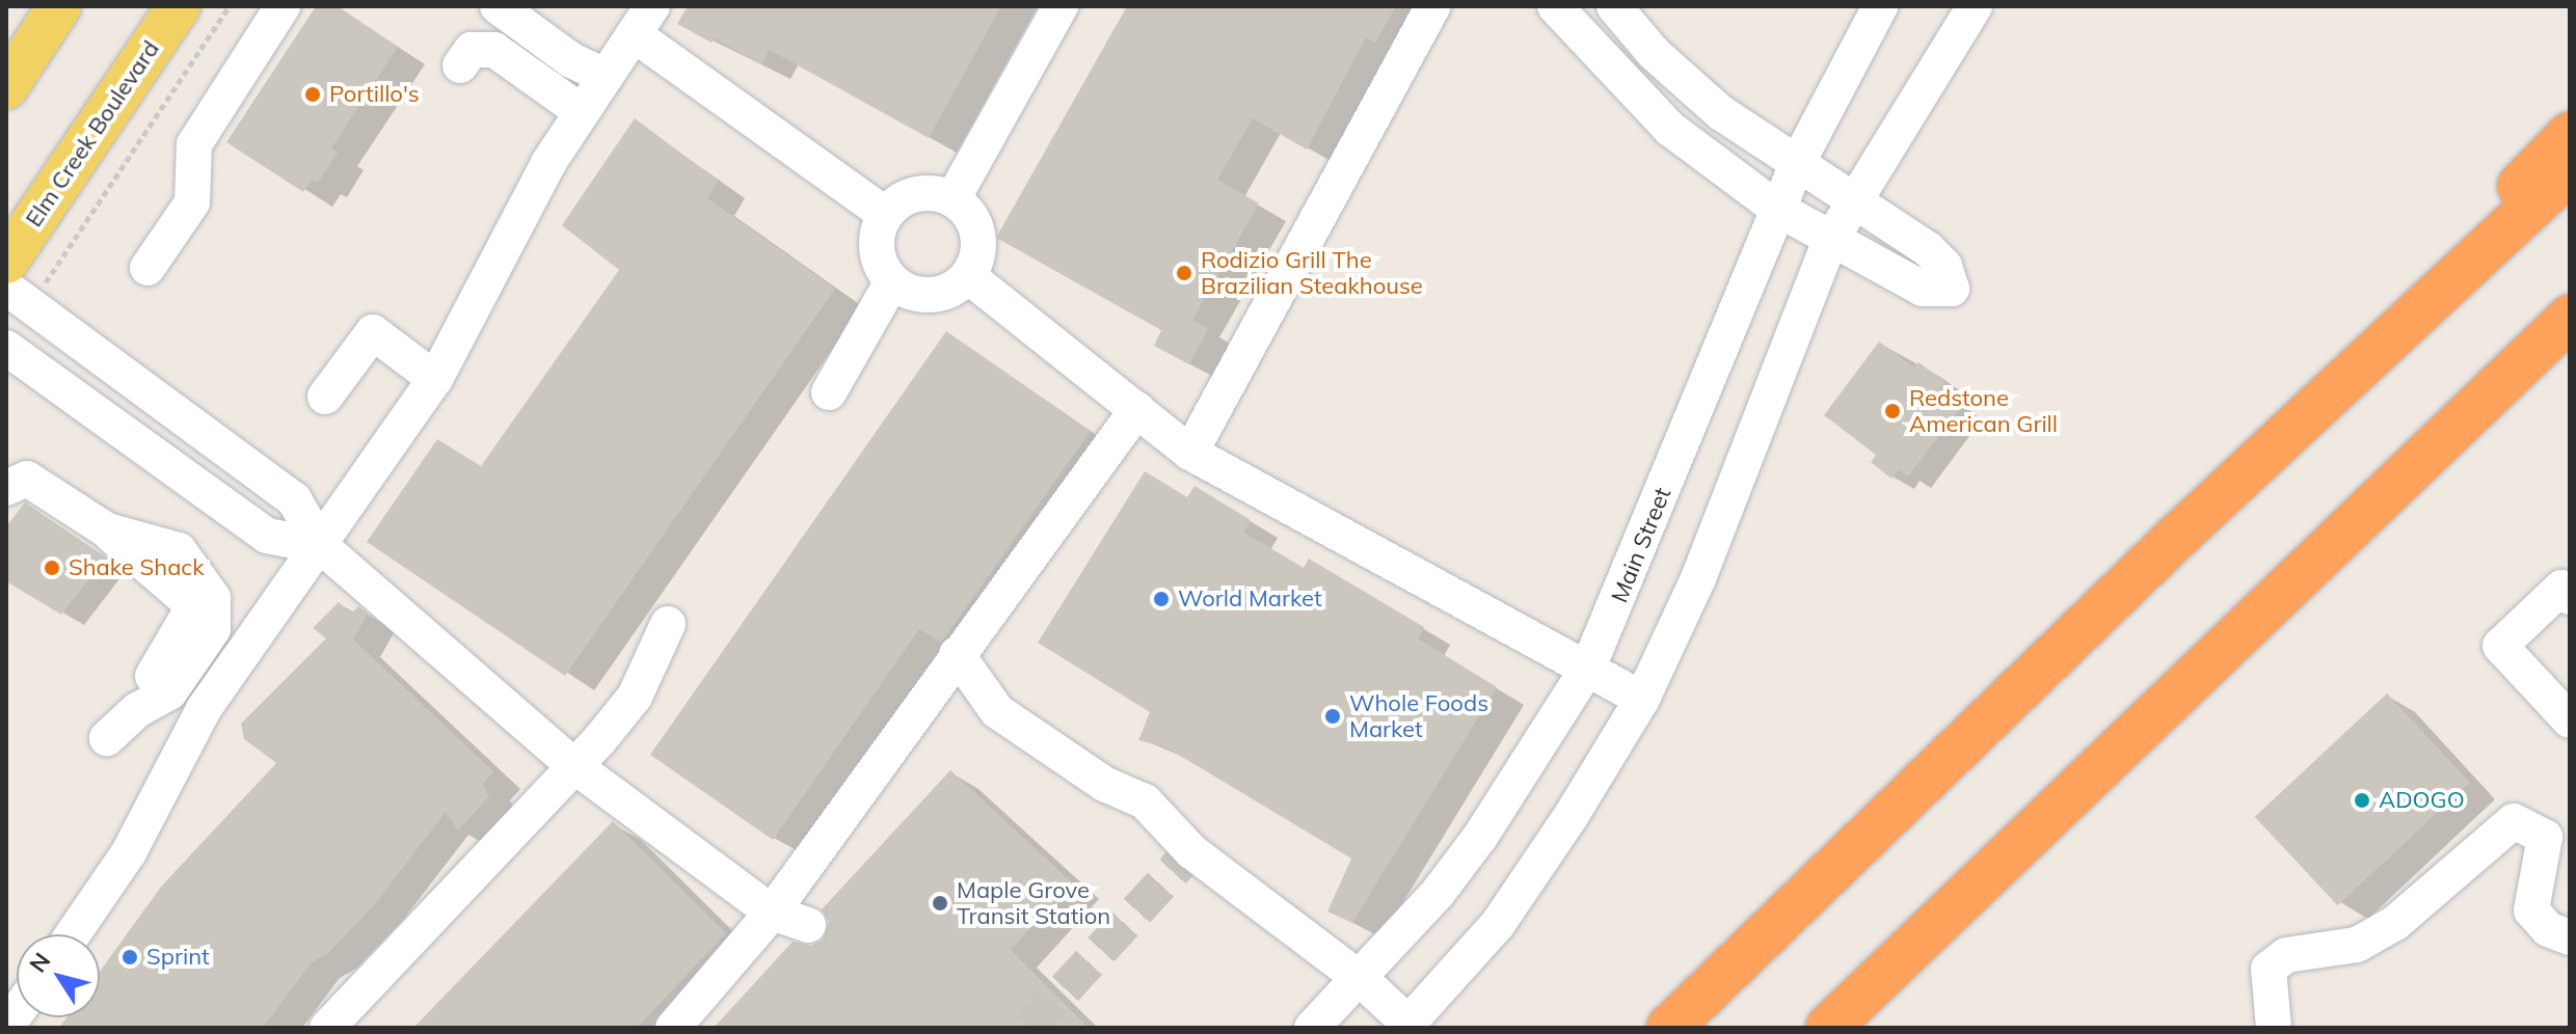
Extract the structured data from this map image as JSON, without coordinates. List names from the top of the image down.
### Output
{
  "streets": {
    "main road": ["Elm Creek Boulevard"],
    "street": ["Main Street"]
  },
  "places": [
    "Portillo's",
    "Rodizio Grill The Brazilian Steakhouse",
    "Redstone American Grill",
    "Shake Shack",
    "World Market",
    "Whole Foods Market",
    "ADOGO",
    "Maple Grove Transit Station",
    "Sprint"
  ],
  "north": "top left"
}
